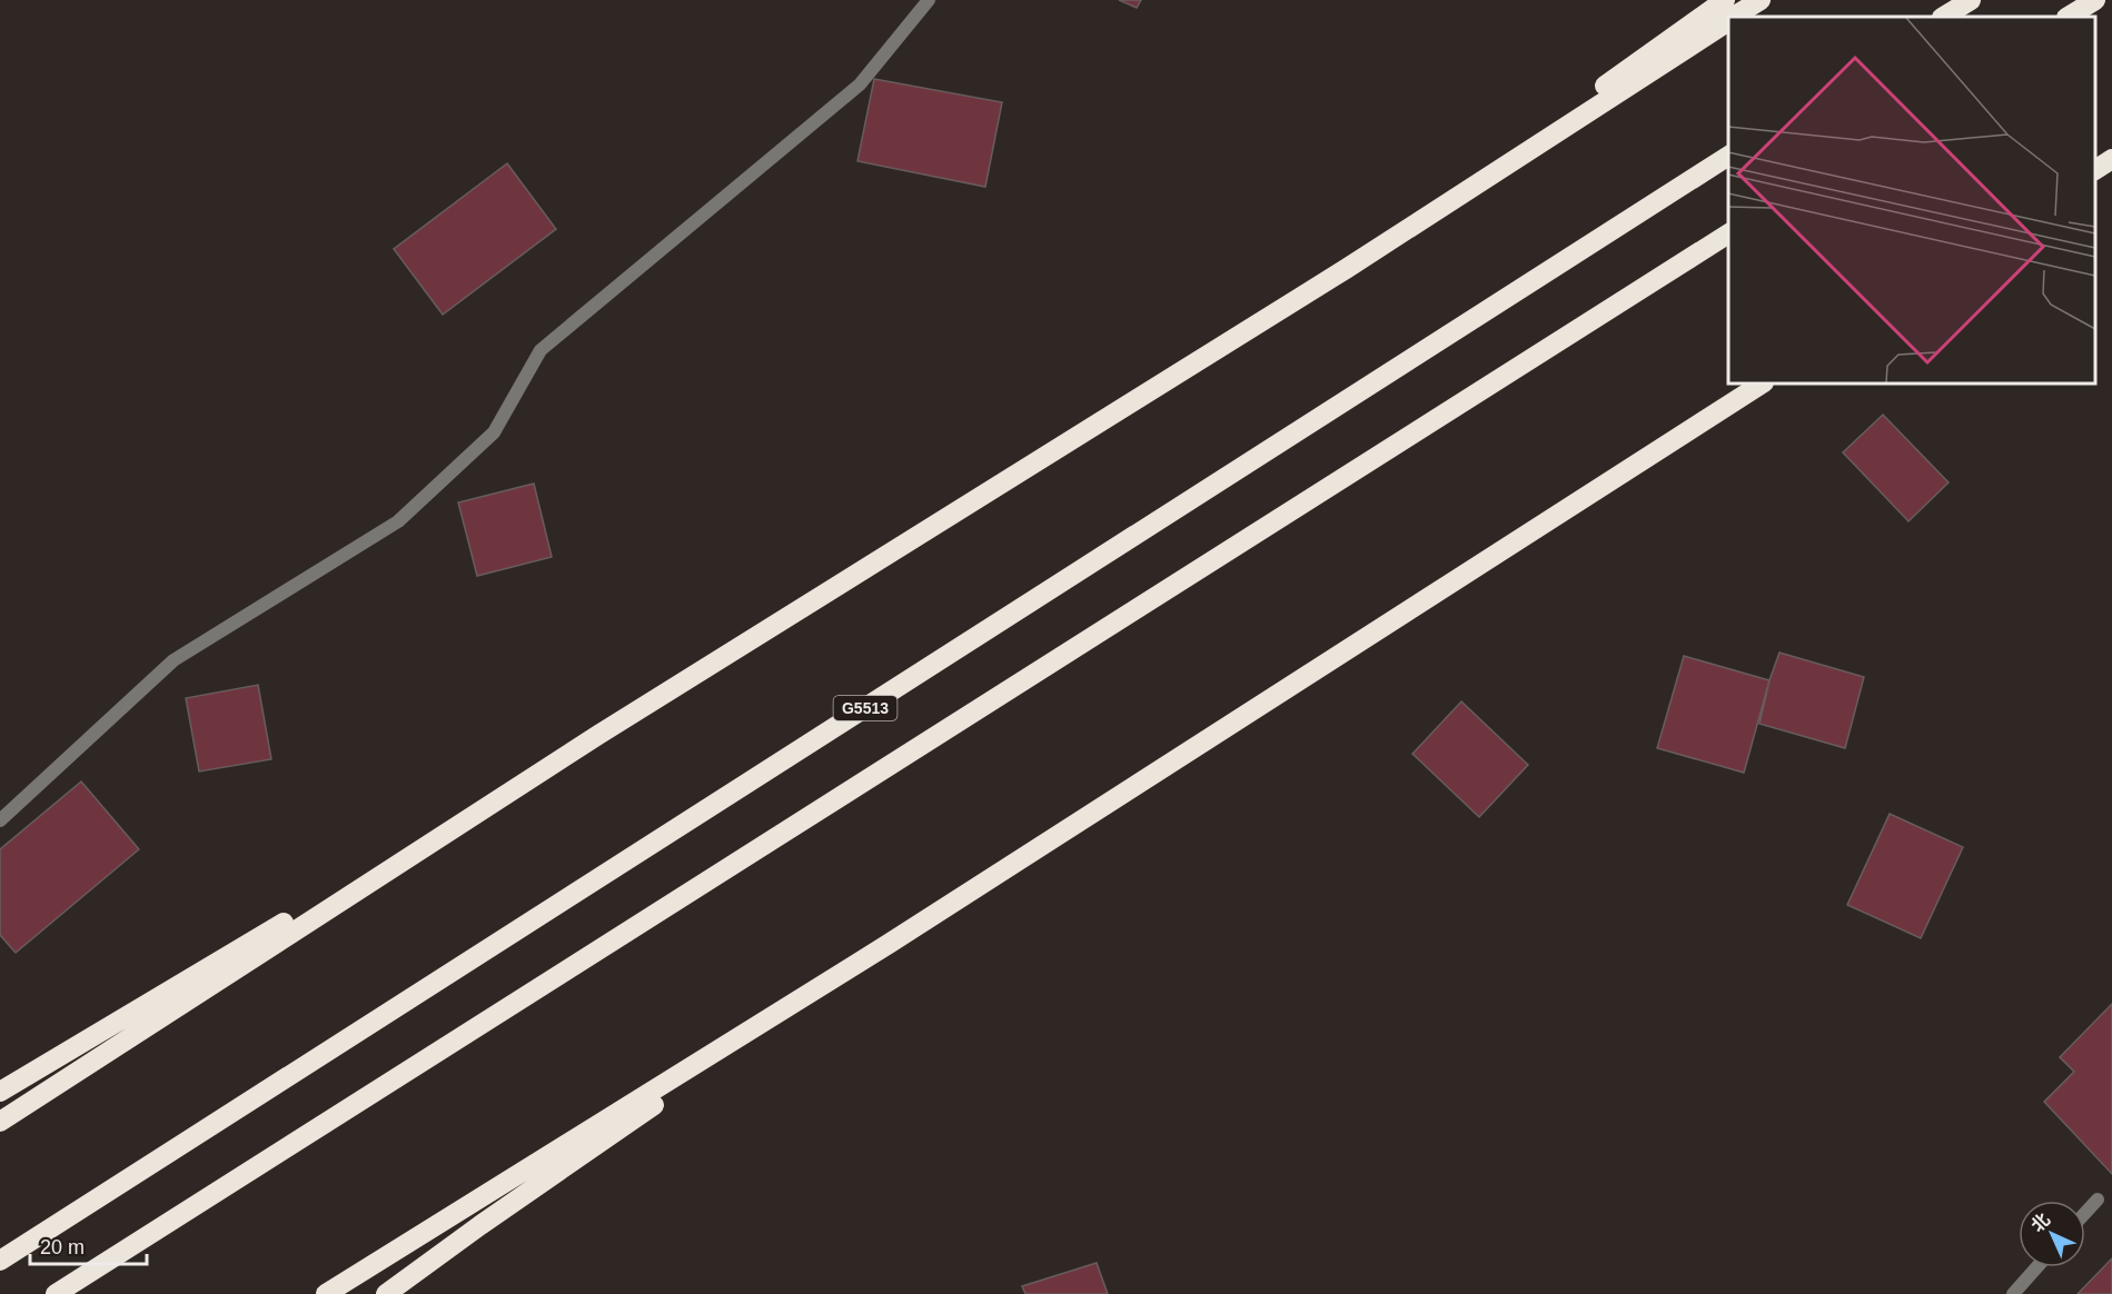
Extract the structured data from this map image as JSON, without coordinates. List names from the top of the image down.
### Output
{
  "streets": {
    "highway": ["G5513"]
  },
  "scale_bar": "20 m",
  "north": "top left"
}
